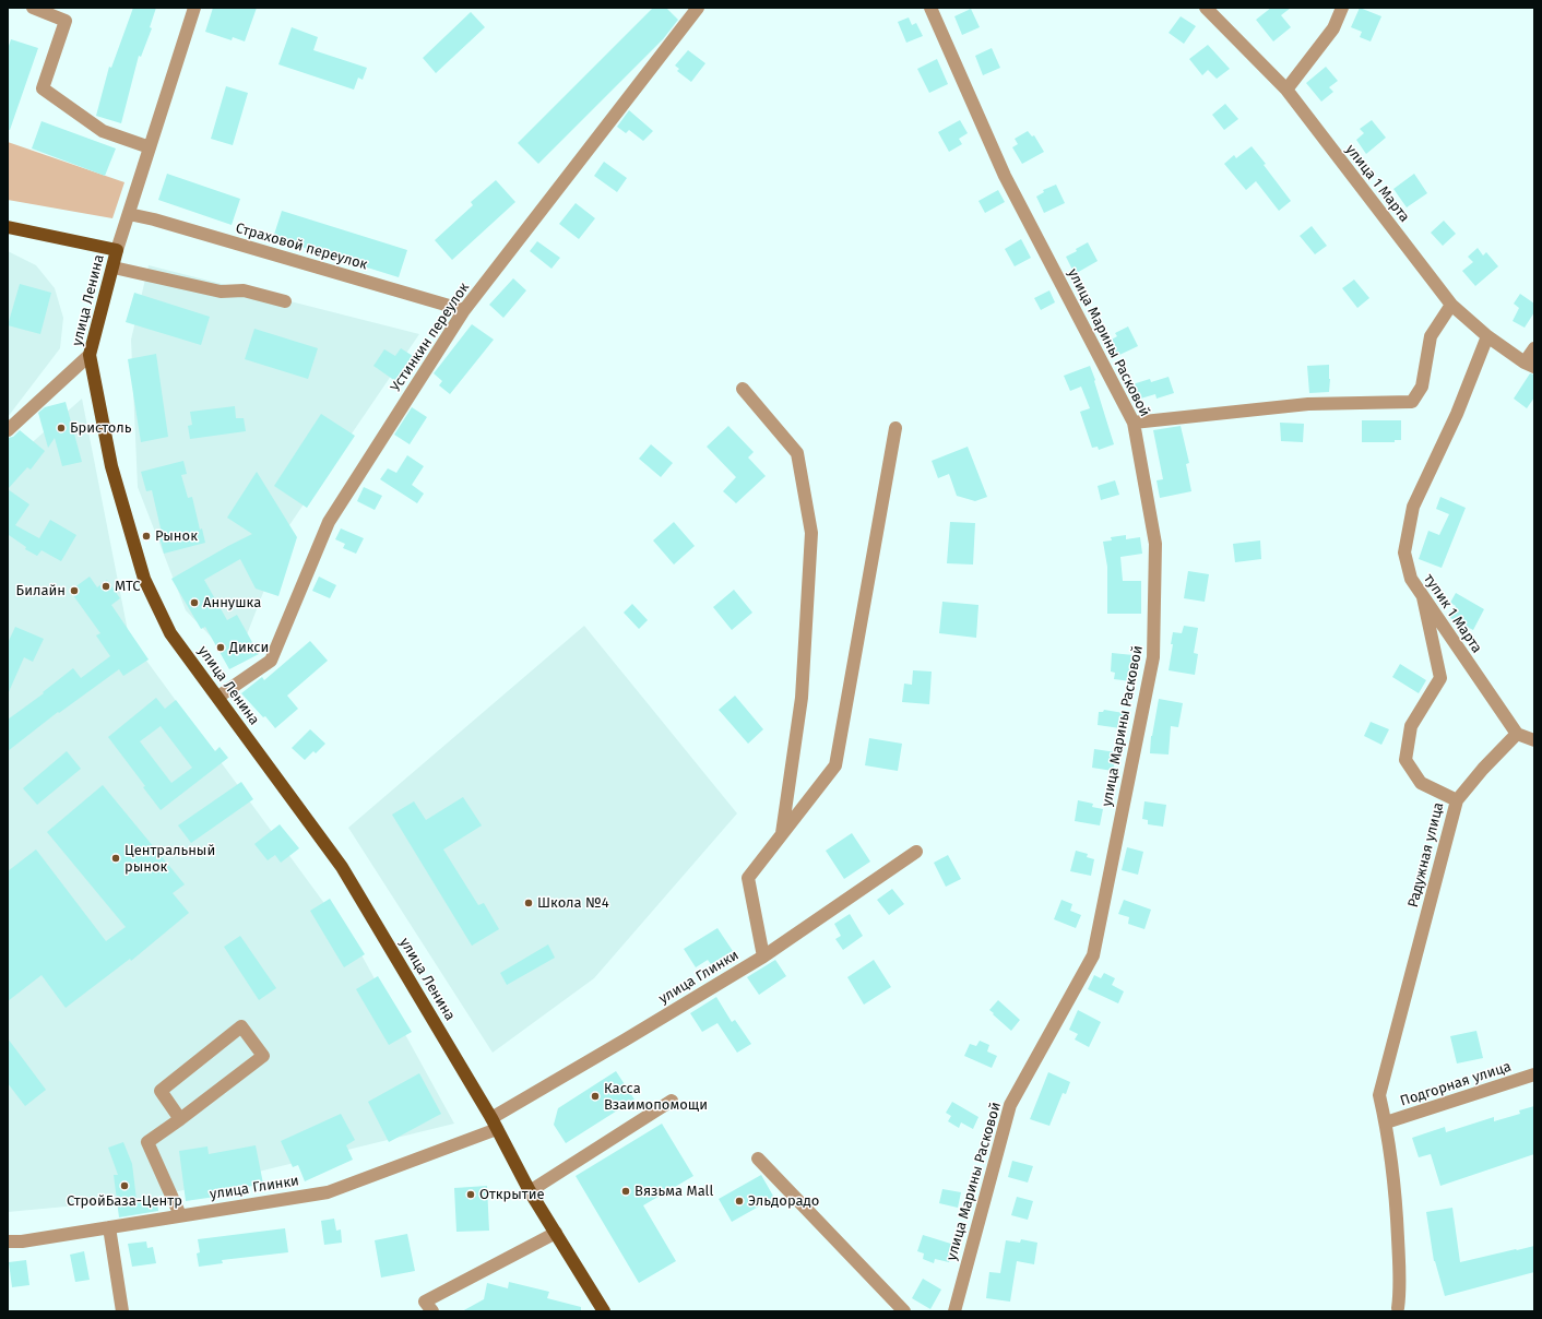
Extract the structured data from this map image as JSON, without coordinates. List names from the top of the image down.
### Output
{
  "streets": {
    "main road": ["улица Ленина"],
    "street": [
      "улица 1 Марта",
      "Страховой переулок",
      "Устинкин переулок",
      "улица Марины Расковой",
      "тупик 1 Марта",
      "Радужная улица",
      "улица Глинки",
      "Подгорная улица"
    ]
  },
  "crossings": [
    ["улица 1 Марта", "тупик 1 Марта"],
    ["Страховой переулок", "улица Ленина"],
    ["Страховой переулок", "Устинкин переулок"],
    ["улица Ленина", "Устинкин переулок"],
    ["улица Ленина", "улица Глинки"],
    ["тупик 1 Марта", "Радужная улица"],
    ["Радужная улица", "Подгорная улица"]
  ],
  "places": [
    "Бристоль",
    "Рынок",
    "МТС",
    "Билайн",
    "Аннушка",
    "Дикси",
    "Центральный рынок",
    "Школа №4",
    "Касса Взаимопомощи",
    "СтройБаза-Центр",
    "Вязьма Mall",
    "Открытие",
    "Эльдорадо"
  ]
}
